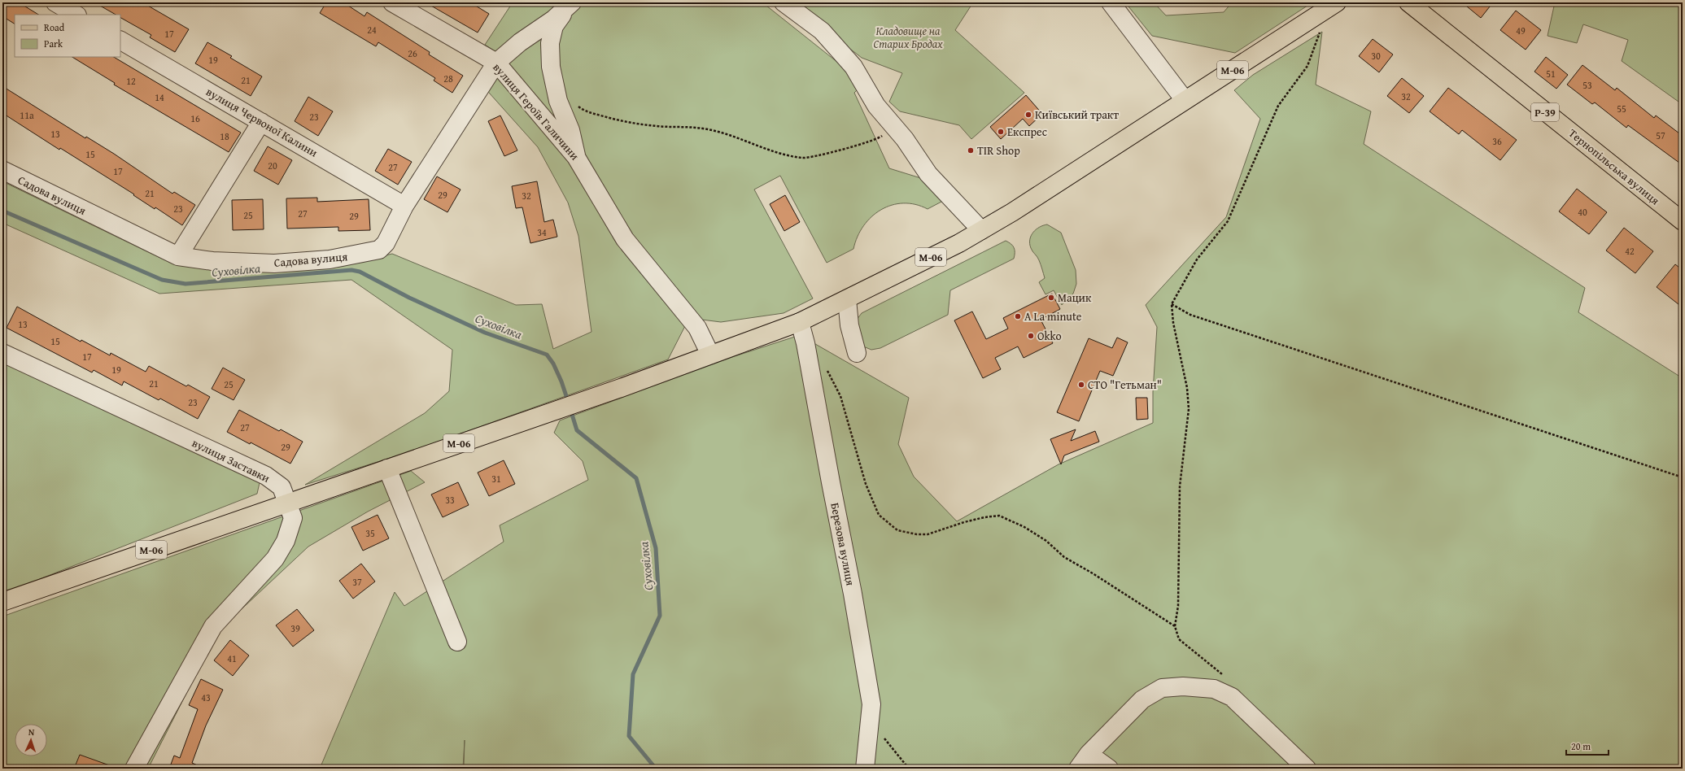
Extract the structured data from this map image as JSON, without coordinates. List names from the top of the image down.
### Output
{
  "streets": {
    "main road": ["М-06", "Р-39", "Тернопільська вулиця"],
    "street": [
      "вулиця Героїв Галичини",
      "вулиця Червоної Калини",
      "Садова вулиця",
      "вулиця Заставки",
      "Березова вулиця"
    ]
  },
  "crossings": [
    ["М-06", "вулиця Героїв Галичини"],
    ["М-06", "вулиця Заставки"],
    ["М-06", "Березова вулиця"],
    ["вулиця Героїв Галичини", "Садова вулиця"],
    ["вулиця Червоної Калини", "Садова вулиця"]
  ],
  "water": ["Суховілка"],
  "parks": ["Кладовище на Старих Бродах"],
  "places": [
    "Київський тракт",
    "Експрес",
    "TIR Shop",
    "Мацик",
    "A La minute",
    "Okko",
    "СТО \"Гетьман\""
  ],
  "house_numbers": [
    "24",
    "49",
    "17",
    "26",
    "30",
    "19",
    "51",
    "28",
    "21",
    "12",
    "53",
    "32",
    "14",
    "55",
    "11а",
    "23",
    "16",
    "13",
    "57",
    "18",
    "36",
    "15",
    "20",
    "27",
    "17",
    "21",
    "29",
    "32",
    "23",
    "40",
    "27",
    "25",
    "29",
    "34",
    "42",
    "13",
    "15",
    "17",
    "19",
    "21",
    "25",
    "23",
    "27",
    "29",
    "31",
    "33",
    "35",
    "37",
    "39",
    "41",
    "43"
  ],
  "legend": ["Road", "Park"],
  "scale_bar": "20 m",
  "north": "top"
}
